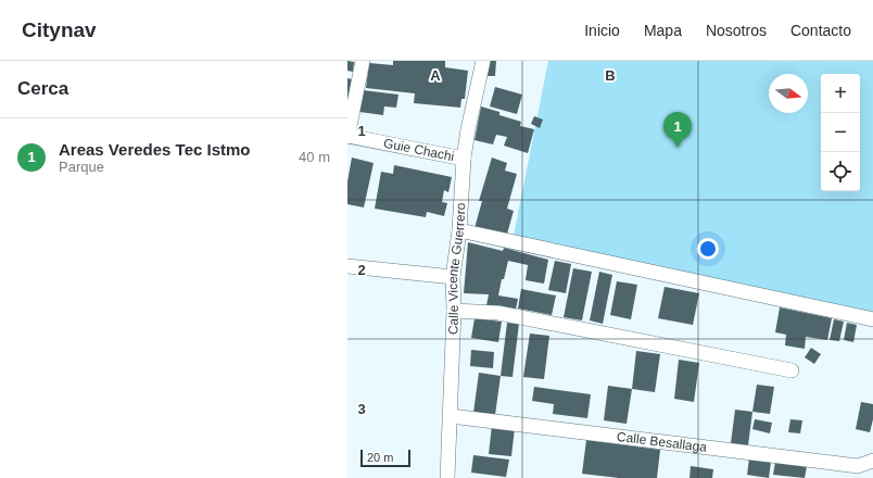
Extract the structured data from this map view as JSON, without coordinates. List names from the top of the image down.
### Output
{
  "streets": {
    "street": ["Guie Chachi", "Calle Vicente Guerrero", "Calle Besallaga"]
  },
  "crossings": [
    ["Guie Chachi", "Calle Vicente Guerrero"],
    ["Calle Vicente Guerrero", "Calle Besallaga"]
  ],
  "scale_bar": "20 m",
  "north": "right",
  "page": {
    "header": "Citynav",
    "nav": [
      "Inicio",
      "Mapa",
      "Nosotros",
      "Contacto"
    ],
    "heading": "Cerca",
    "map_buttons": ["+", "−"],
    "pins": "1",
    "list": [
      {
        "mark": "1",
        "name": "Areas Veredes Tec Istmo",
        "note": "Parque",
        "value": "40 m"
      }
    ],
    "scale": "20 m"
  },
  "grid": {
    "columns": ["A", "B"],
    "rows": ["1", "2", "3"]
  }
}
